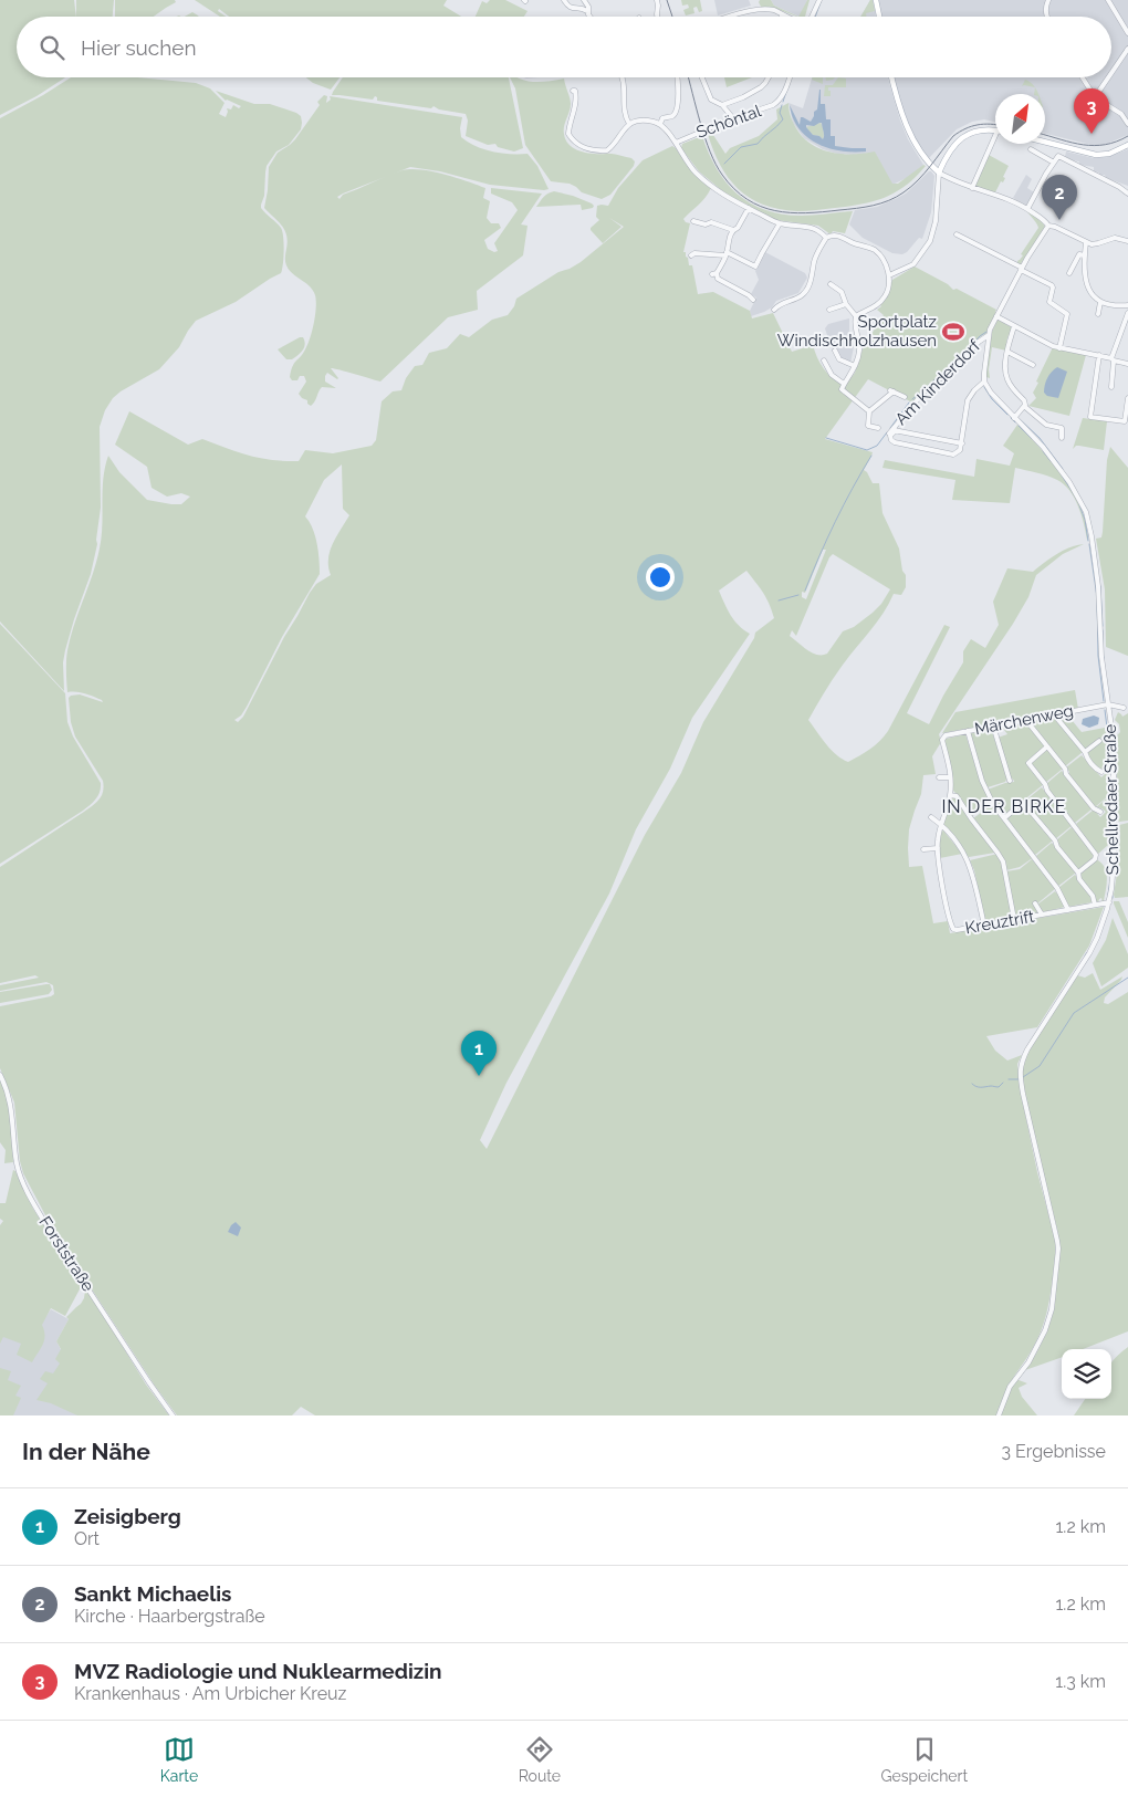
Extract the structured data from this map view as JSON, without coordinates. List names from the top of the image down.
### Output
{
  "streets": {
    "street": [
      "Schöntal",
      "Am Kinderdorf",
      "Märchenweg",
      "Schellrodaer Straße",
      "Kreuztrift",
      "Forststraße"
    ]
  },
  "crossings": [
    ["Märchenweg", "Schellrodaer Straße"],
    ["Schellrodaer Straße", "Kreuztrift"]
  ],
  "districts": ["IN DER BIRKE"],
  "places": {
    "sports": ["Sportplatz Windischholzhausen"]
  },
  "north": "top right",
  "page": {
    "search": "Hier suchen",
    "pins": ["3", "2", "1"],
    "heading": ["In der Nähe", "3 Ergebnisse"],
    "list": [
      {
        "mark": "1",
        "name": "Zeisigberg",
        "note": "Ort",
        "value": "1.2 km"
      },
      {
        "mark": "2",
        "name": "Sankt Michaelis",
        "note": "Kirche · Haarbergstraße",
        "value": "1.2 km"
      },
      {
        "mark": "3",
        "name": "MVZ Radiologie und Nuklearmedizin",
        "note": "Krankenhaus · Am Urbicher Kreuz",
        "value": "1.3 km"
      }
    ],
    "nav": ["Karte", "Route", "Gespeichert"]
  }
}
